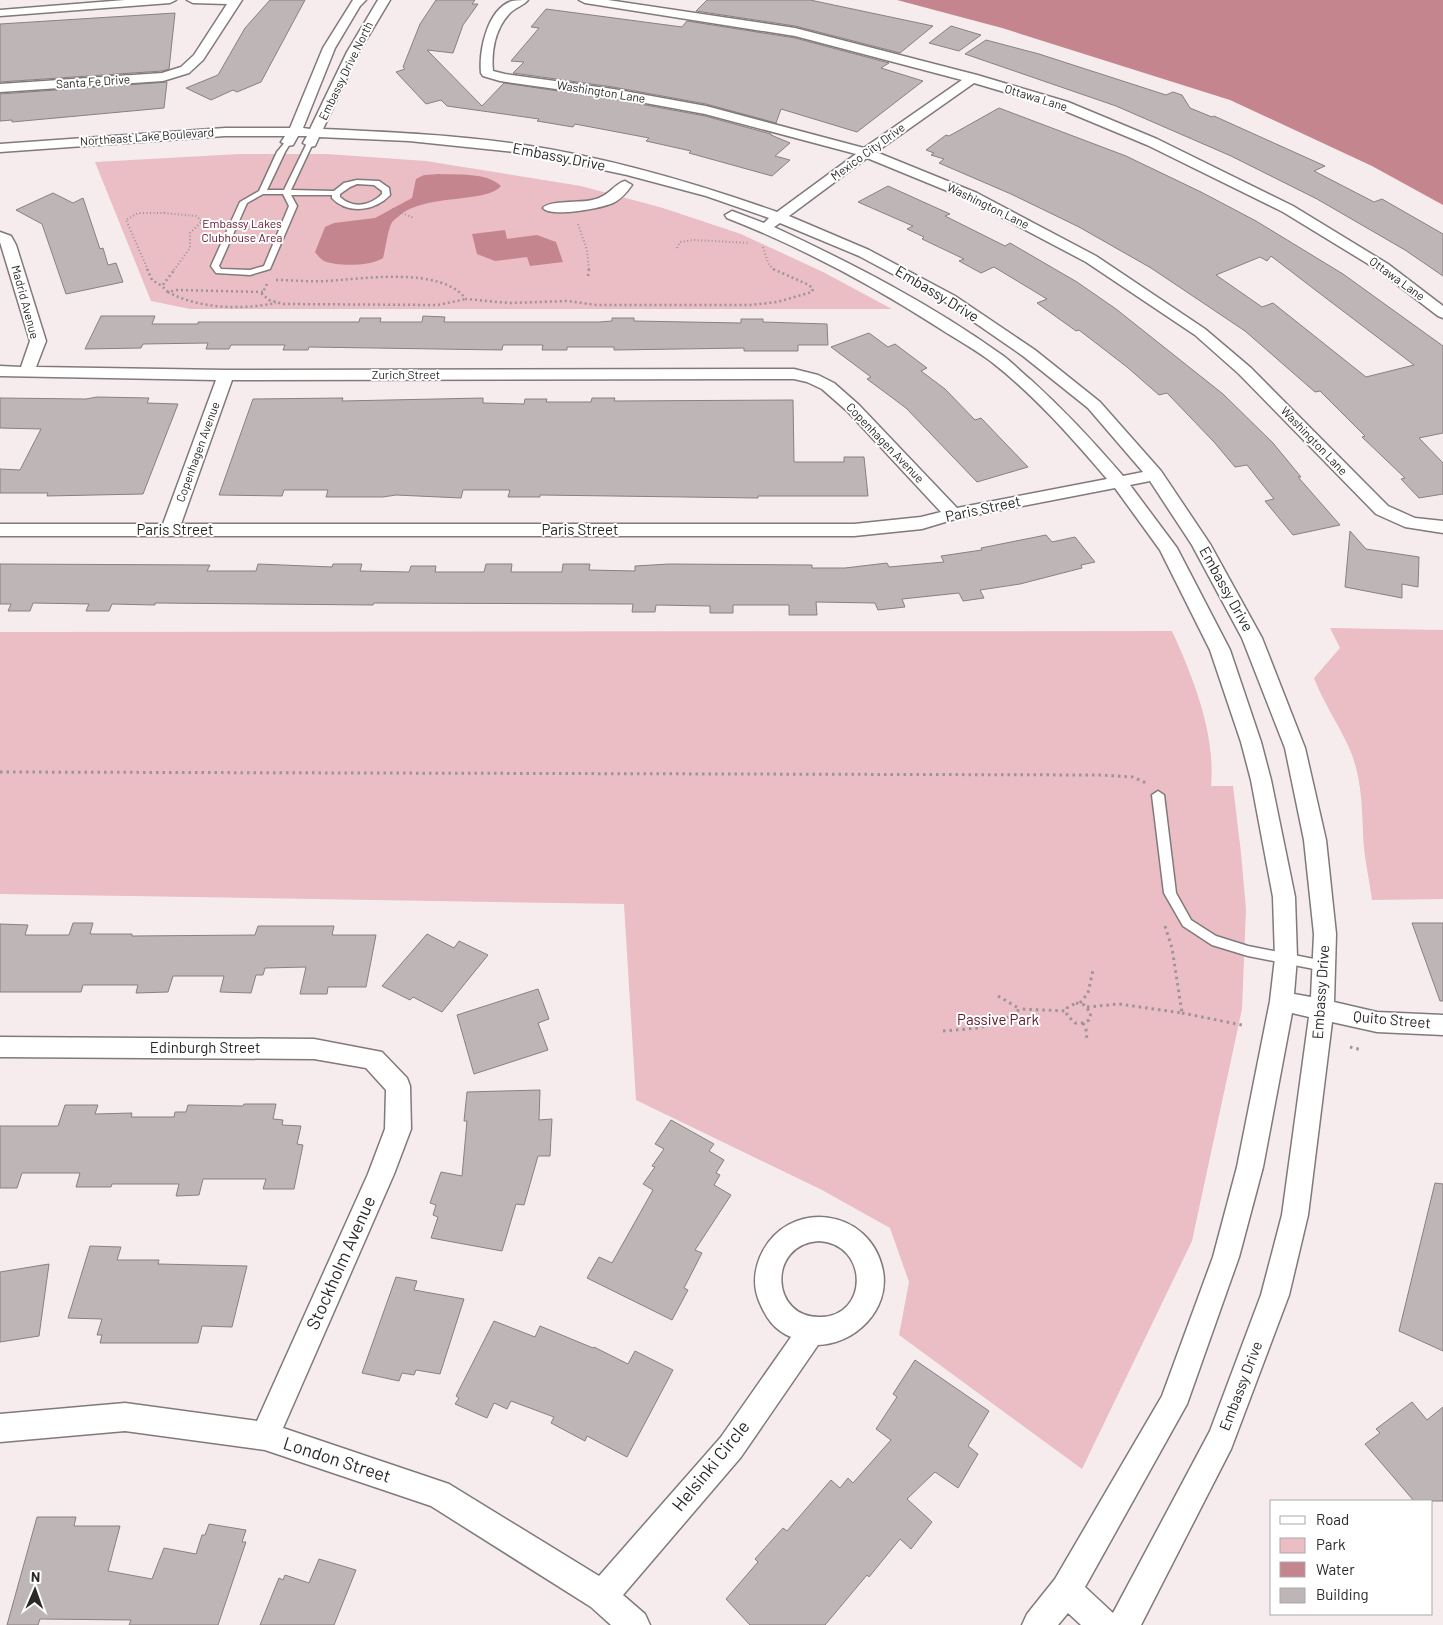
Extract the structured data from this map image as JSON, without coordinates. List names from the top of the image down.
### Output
{
  "streets": {
    "street": [
      "Embassy Drive North",
      "Santa Fe Drive",
      "Washington Lane",
      "Ottawa Lane",
      "Northeast Lake Boulevard",
      "Mexico City Drive",
      "Embassy Drive",
      "Madrid Avenue",
      "Zurich Street",
      "Copenhagen Avenue",
      "Paris Street",
      "Quito Street",
      "Edinburgh Street",
      "Stockholm Avenue",
      "London Street",
      "Helsinki Circle"
    ]
  },
  "crossings": [
    ["Embassy Drive North", "Northeast Lake Boulevard"],
    ["Embassy Drive North", "Embassy Drive"],
    ["Washington Lane", "Mexico City Drive"],
    ["Ottawa Lane", "Mexico City Drive"],
    ["Northeast Lake Boulevard", "Embassy Drive"],
    ["Mexico City Drive", "Embassy Drive"],
    ["Embassy Drive", "Paris Street"],
    ["Embassy Drive", "Quito Street"],
    ["Madrid Avenue", "Zurich Street"],
    ["Zurich Street", "Copenhagen Avenue"],
    ["Copenhagen Avenue", "Paris Street"],
    ["Edinburgh Street", "Stockholm Avenue"],
    ["Stockholm Avenue", "London Street"],
    ["London Street", "Helsinki Circle"]
  ],
  "parks": ["Embassy Lakes Clubhouse Area", "Passive Park"],
  "legend": [
    "Road",
    "Park",
    "Water",
    "Building"
  ],
  "north": "top"
}
